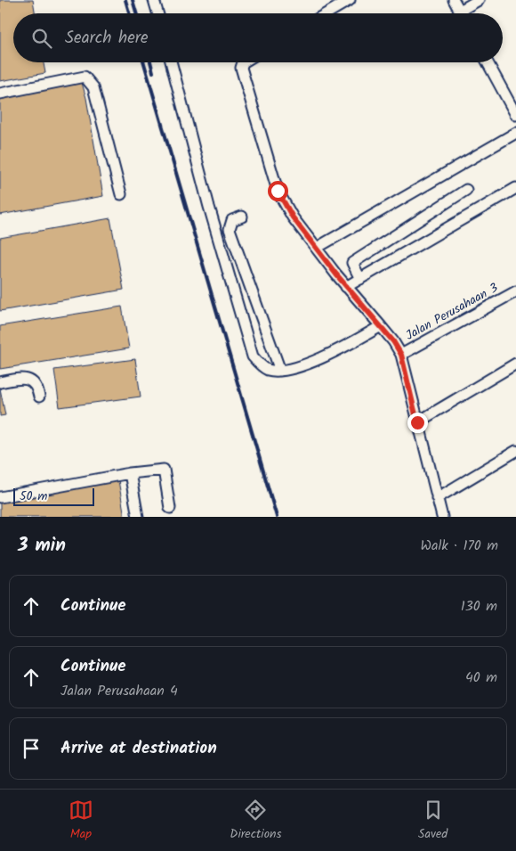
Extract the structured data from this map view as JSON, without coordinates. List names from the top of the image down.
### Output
{
  "streets": {
    "street": ["Jalan Perusahaan 3"]
  },
  "scale_bar": "50 m",
  "page": {
    "search": "Search here",
    "scale": "50 m",
    "heading": ["3 min", "Walk · 170 m"],
    "list": [
      ["Continue", "130 m"],
      ["Continue", "Jalan Perusahaan 4", "40 m"],
      "Arrive at destination"
    ],
    "nav": ["Map", "Directions", "Saved"]
  }
}
